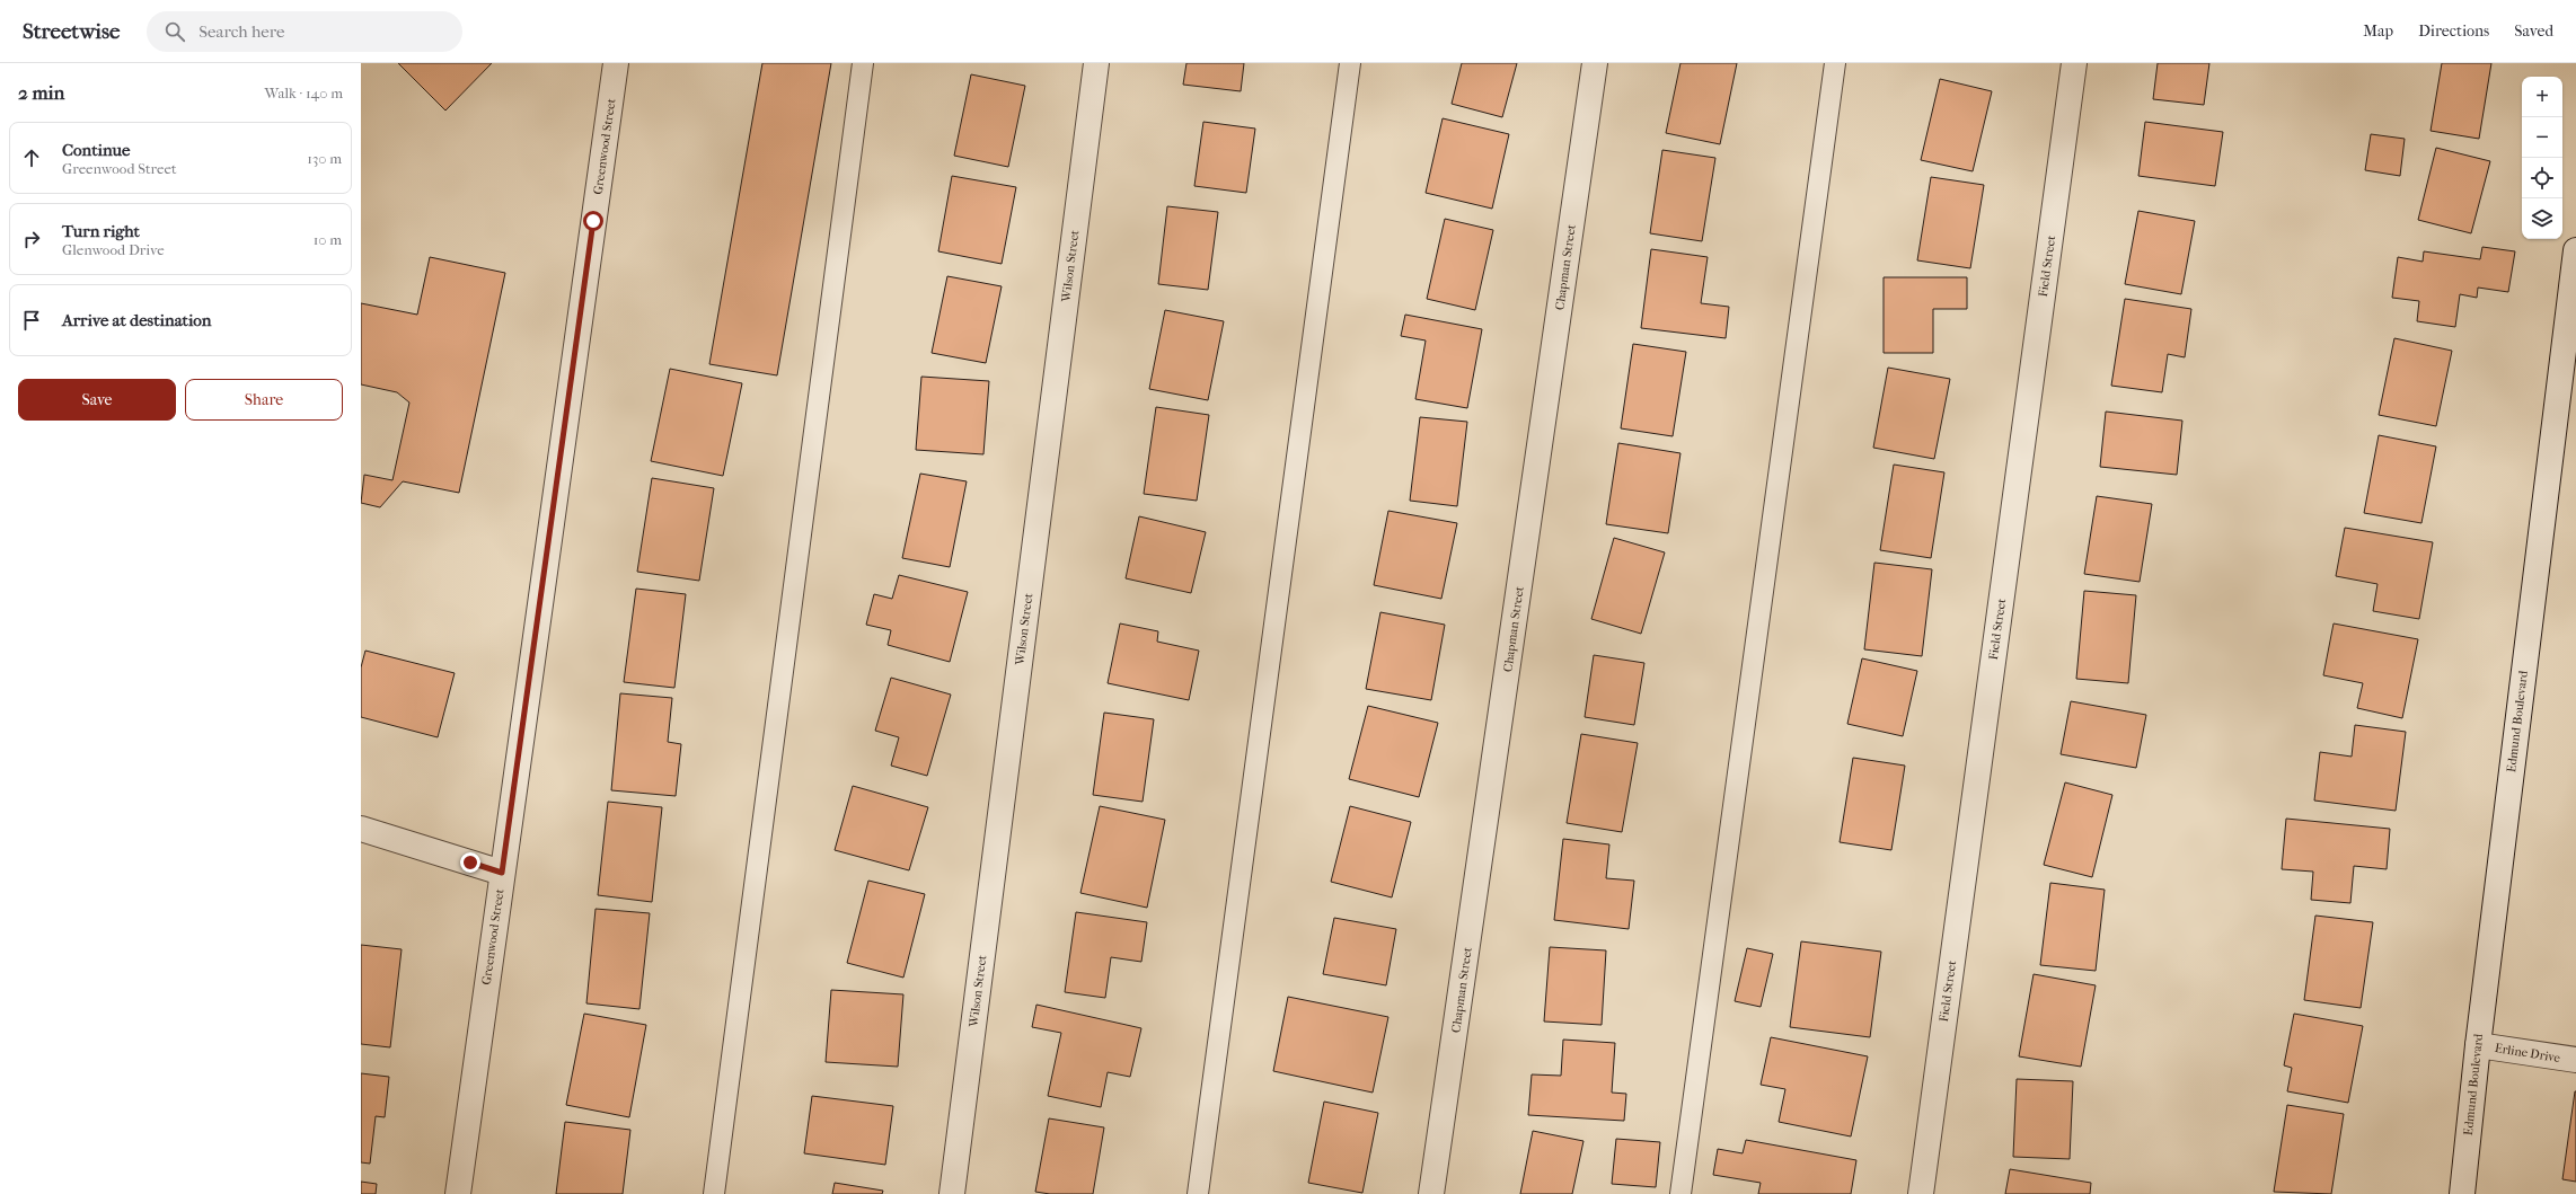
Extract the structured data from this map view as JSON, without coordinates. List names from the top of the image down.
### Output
{
  "streets": {
    "street": [
      "Greenwood Street",
      "Wilson Street",
      "Field Street",
      "Chapman Street",
      "Edmund Boulevard",
      "Erline Drive"
    ]
  },
  "crossings": [
    ["Edmund Boulevard", "Erline Drive"]
  ],
  "page": {
    "header": "Streetwise",
    "search": "Search here",
    "nav": ["Map", "Directions", "Saved"],
    "heading": ["2 min", "Walk · 140 m"],
    "map_buttons": ["+", "−"],
    "list": [
      ["Continue", "Greenwood Street", "130 m"],
      ["Turn right", "Glenwood Drive", "10 m"],
      "Arrive at destination"
    ],
    "buttons": ["Save", "Share"]
  }
}
